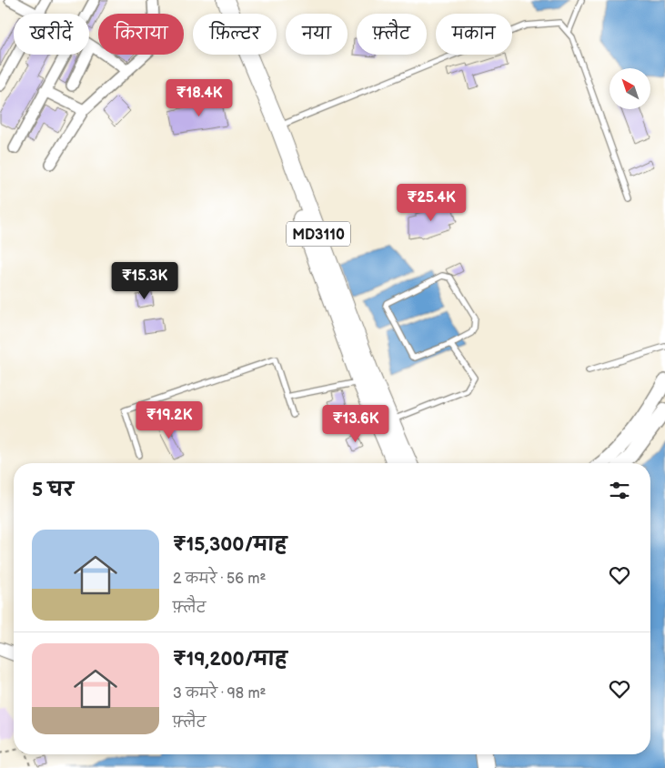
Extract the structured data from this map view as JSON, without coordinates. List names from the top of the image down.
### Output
{
  "streets": {
    "main road": ["MD3110"]
  },
  "north": "top left",
  "page": {
    "chip": [
      "खरीदें",
      "किराया",
      "फ़िल्टर",
      "नया",
      "फ़्लैट",
      "मकान"
    ],
    "price": [
      "₹18.4K",
      "₹25.4K",
      "₹15.3K",
      "₹19.2K",
      "₹13.6K"
    ],
    "heading": "5 घर",
    "list": [
      {
        "name": "₹15,300/माह",
        "note": "2 कमरे · 56 m² · फ़्लैट"
      },
      {
        "name": "₹19,200/माह",
        "note": "3 कमरे · 98 m² · फ़्लैट"
      }
    ]
  }
}
